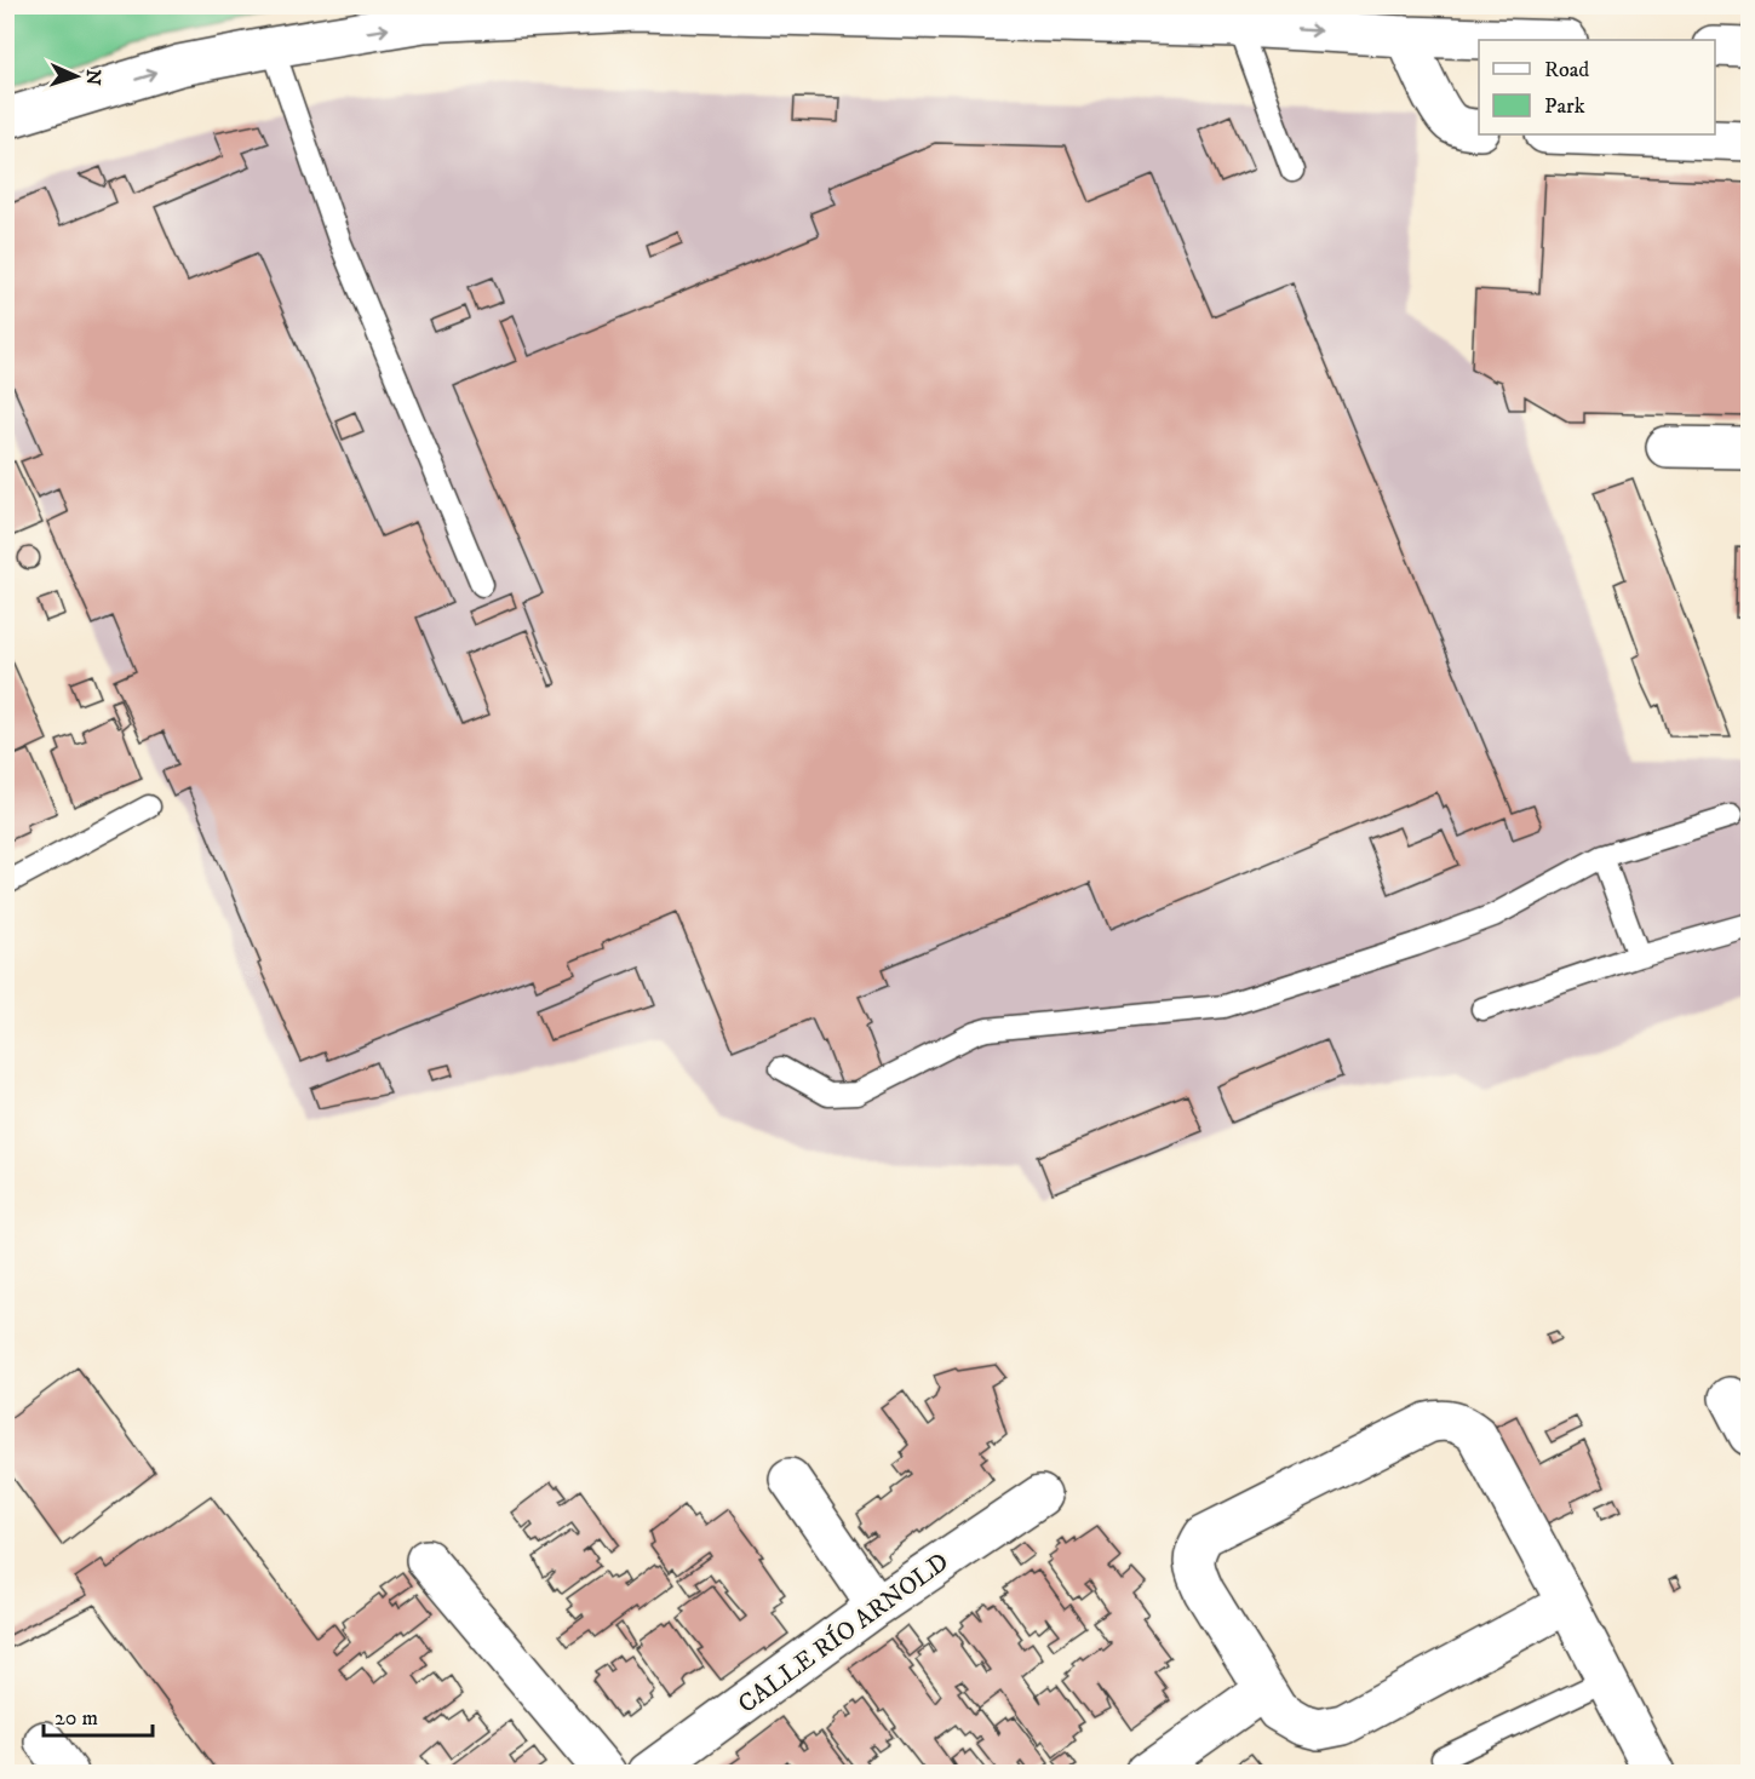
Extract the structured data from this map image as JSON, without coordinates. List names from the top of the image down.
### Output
{
  "streets": {
    "street": ["CALLE RÍO ARNOLD"]
  },
  "legend": ["Road", "Park"],
  "scale_bar": "20 m",
  "north": "right"
}
